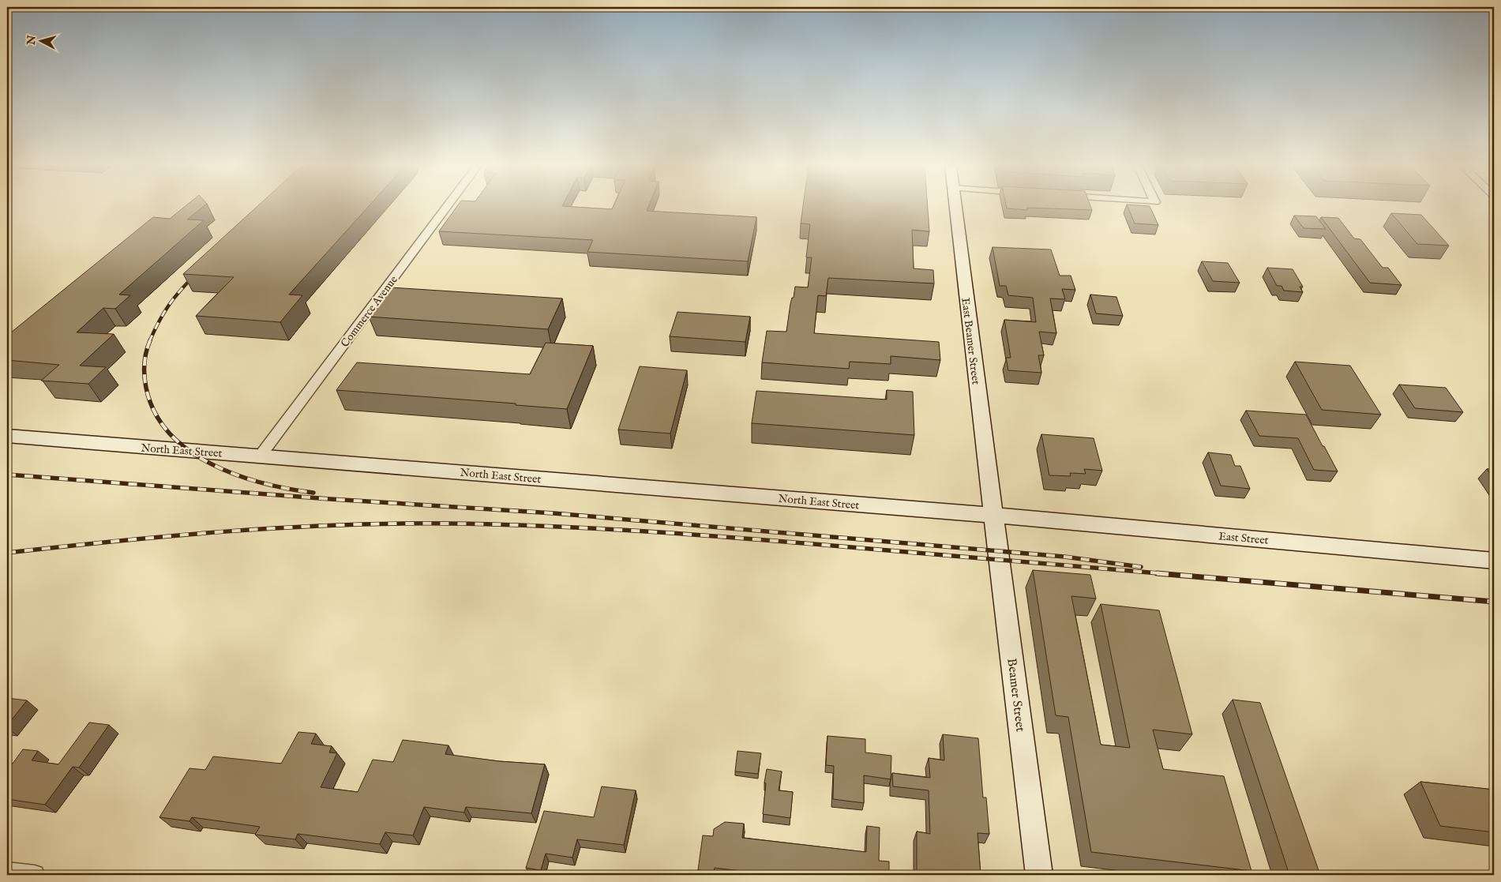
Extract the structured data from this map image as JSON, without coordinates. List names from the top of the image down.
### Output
{
  "streets": {
    "main road": [
      "East Beamer Street",
      "North East Street",
      "East Street",
      "Beamer Street"
    ],
    "street": ["Commerce Avenue"]
  },
  "crossings": [
    ["Commerce Avenue", "North East Street"],
    ["East Beamer Street", "North East Street"],
    ["East Beamer Street", "East Street"],
    ["East Beamer Street", "Beamer Street"],
    ["North East Street", "East Street"],
    ["North East Street", "Beamer Street"],
    ["East Street", "Beamer Street"]
  ],
  "north": "left"
}
